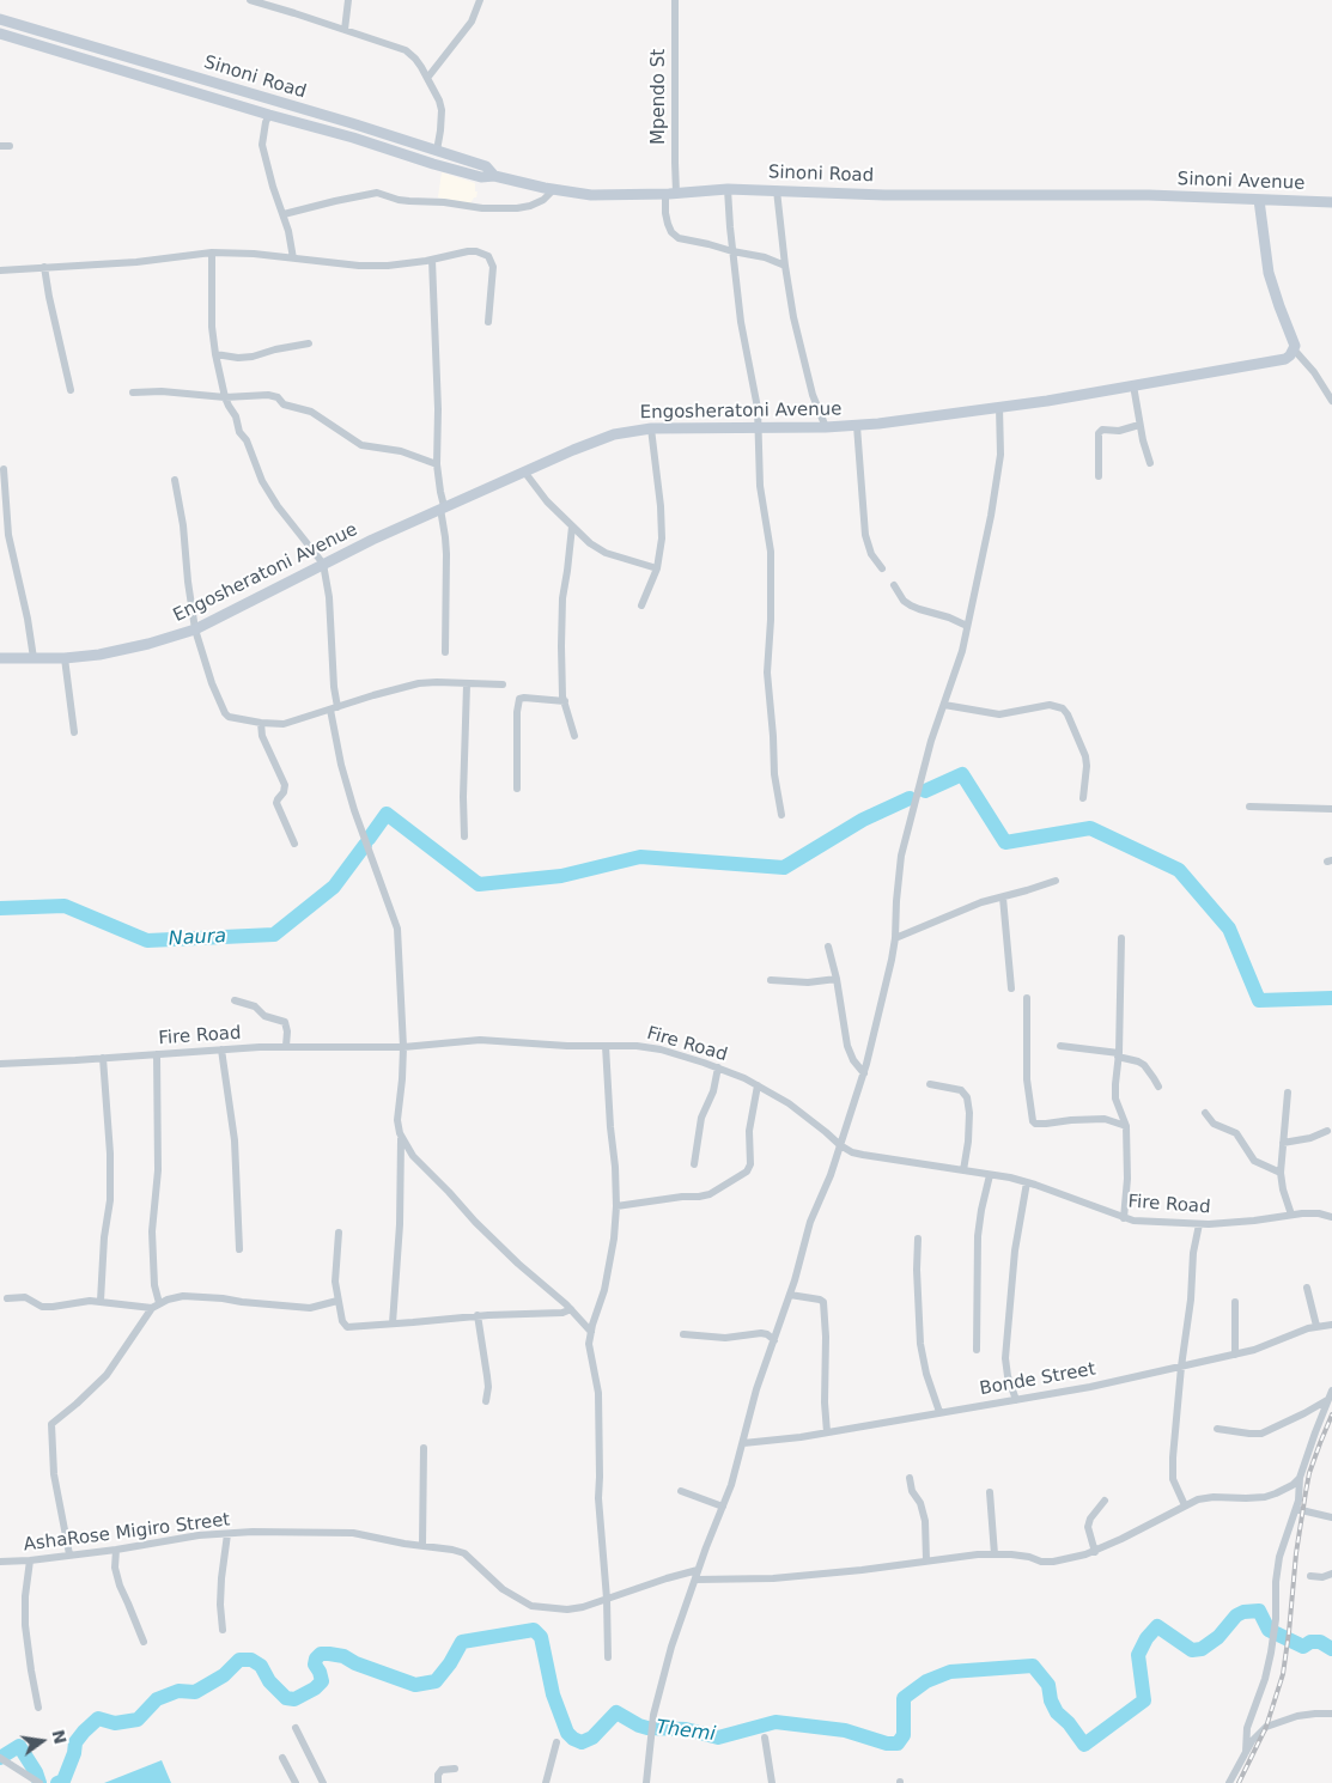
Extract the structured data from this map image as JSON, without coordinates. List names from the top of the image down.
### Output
{
  "streets": {
    "street": [
      "Sinoni Road",
      "Mpendo St",
      "Sinoni Avenue",
      "Engosheratoni Avenue",
      "Fire Road",
      "Bonde Street",
      "AshaRose Migiro Street"
    ]
  },
  "crossings": [
    ["Sinoni Road", "Mpendo St"],
    ["Sinoni Road", "Sinoni Avenue"]
  ],
  "water": ["Naura", "Themi"],
  "north": "right"
}
